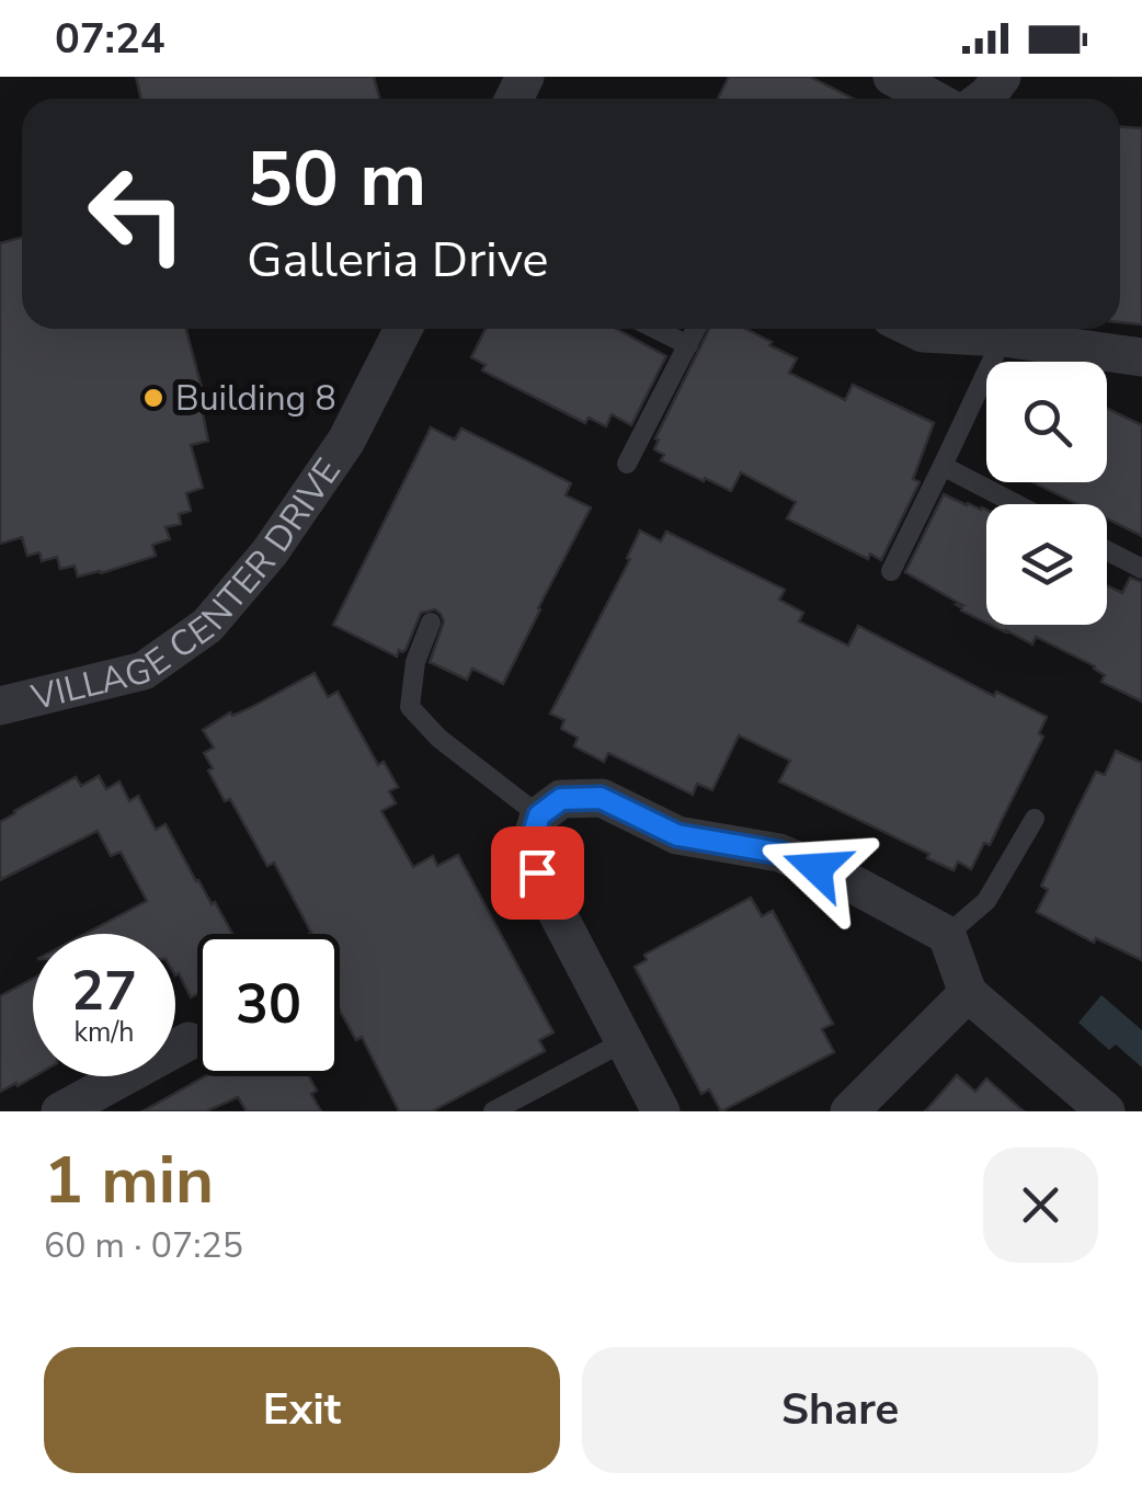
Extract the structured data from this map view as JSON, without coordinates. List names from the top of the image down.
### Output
{
  "streets": {
    "street": ["VILLAGE CENTER DRIVE"]
  },
  "places": ["Building 8"],
  "page": {
    "status": "07:24",
    "turn": ["50 m", "Galleria Drive"],
    "speed": "27 km/h",
    "limit": "30",
    "heading": ["1 min", "60 m · 07:25"],
    "buttons": ["Exit", "Share"]
  }
}
